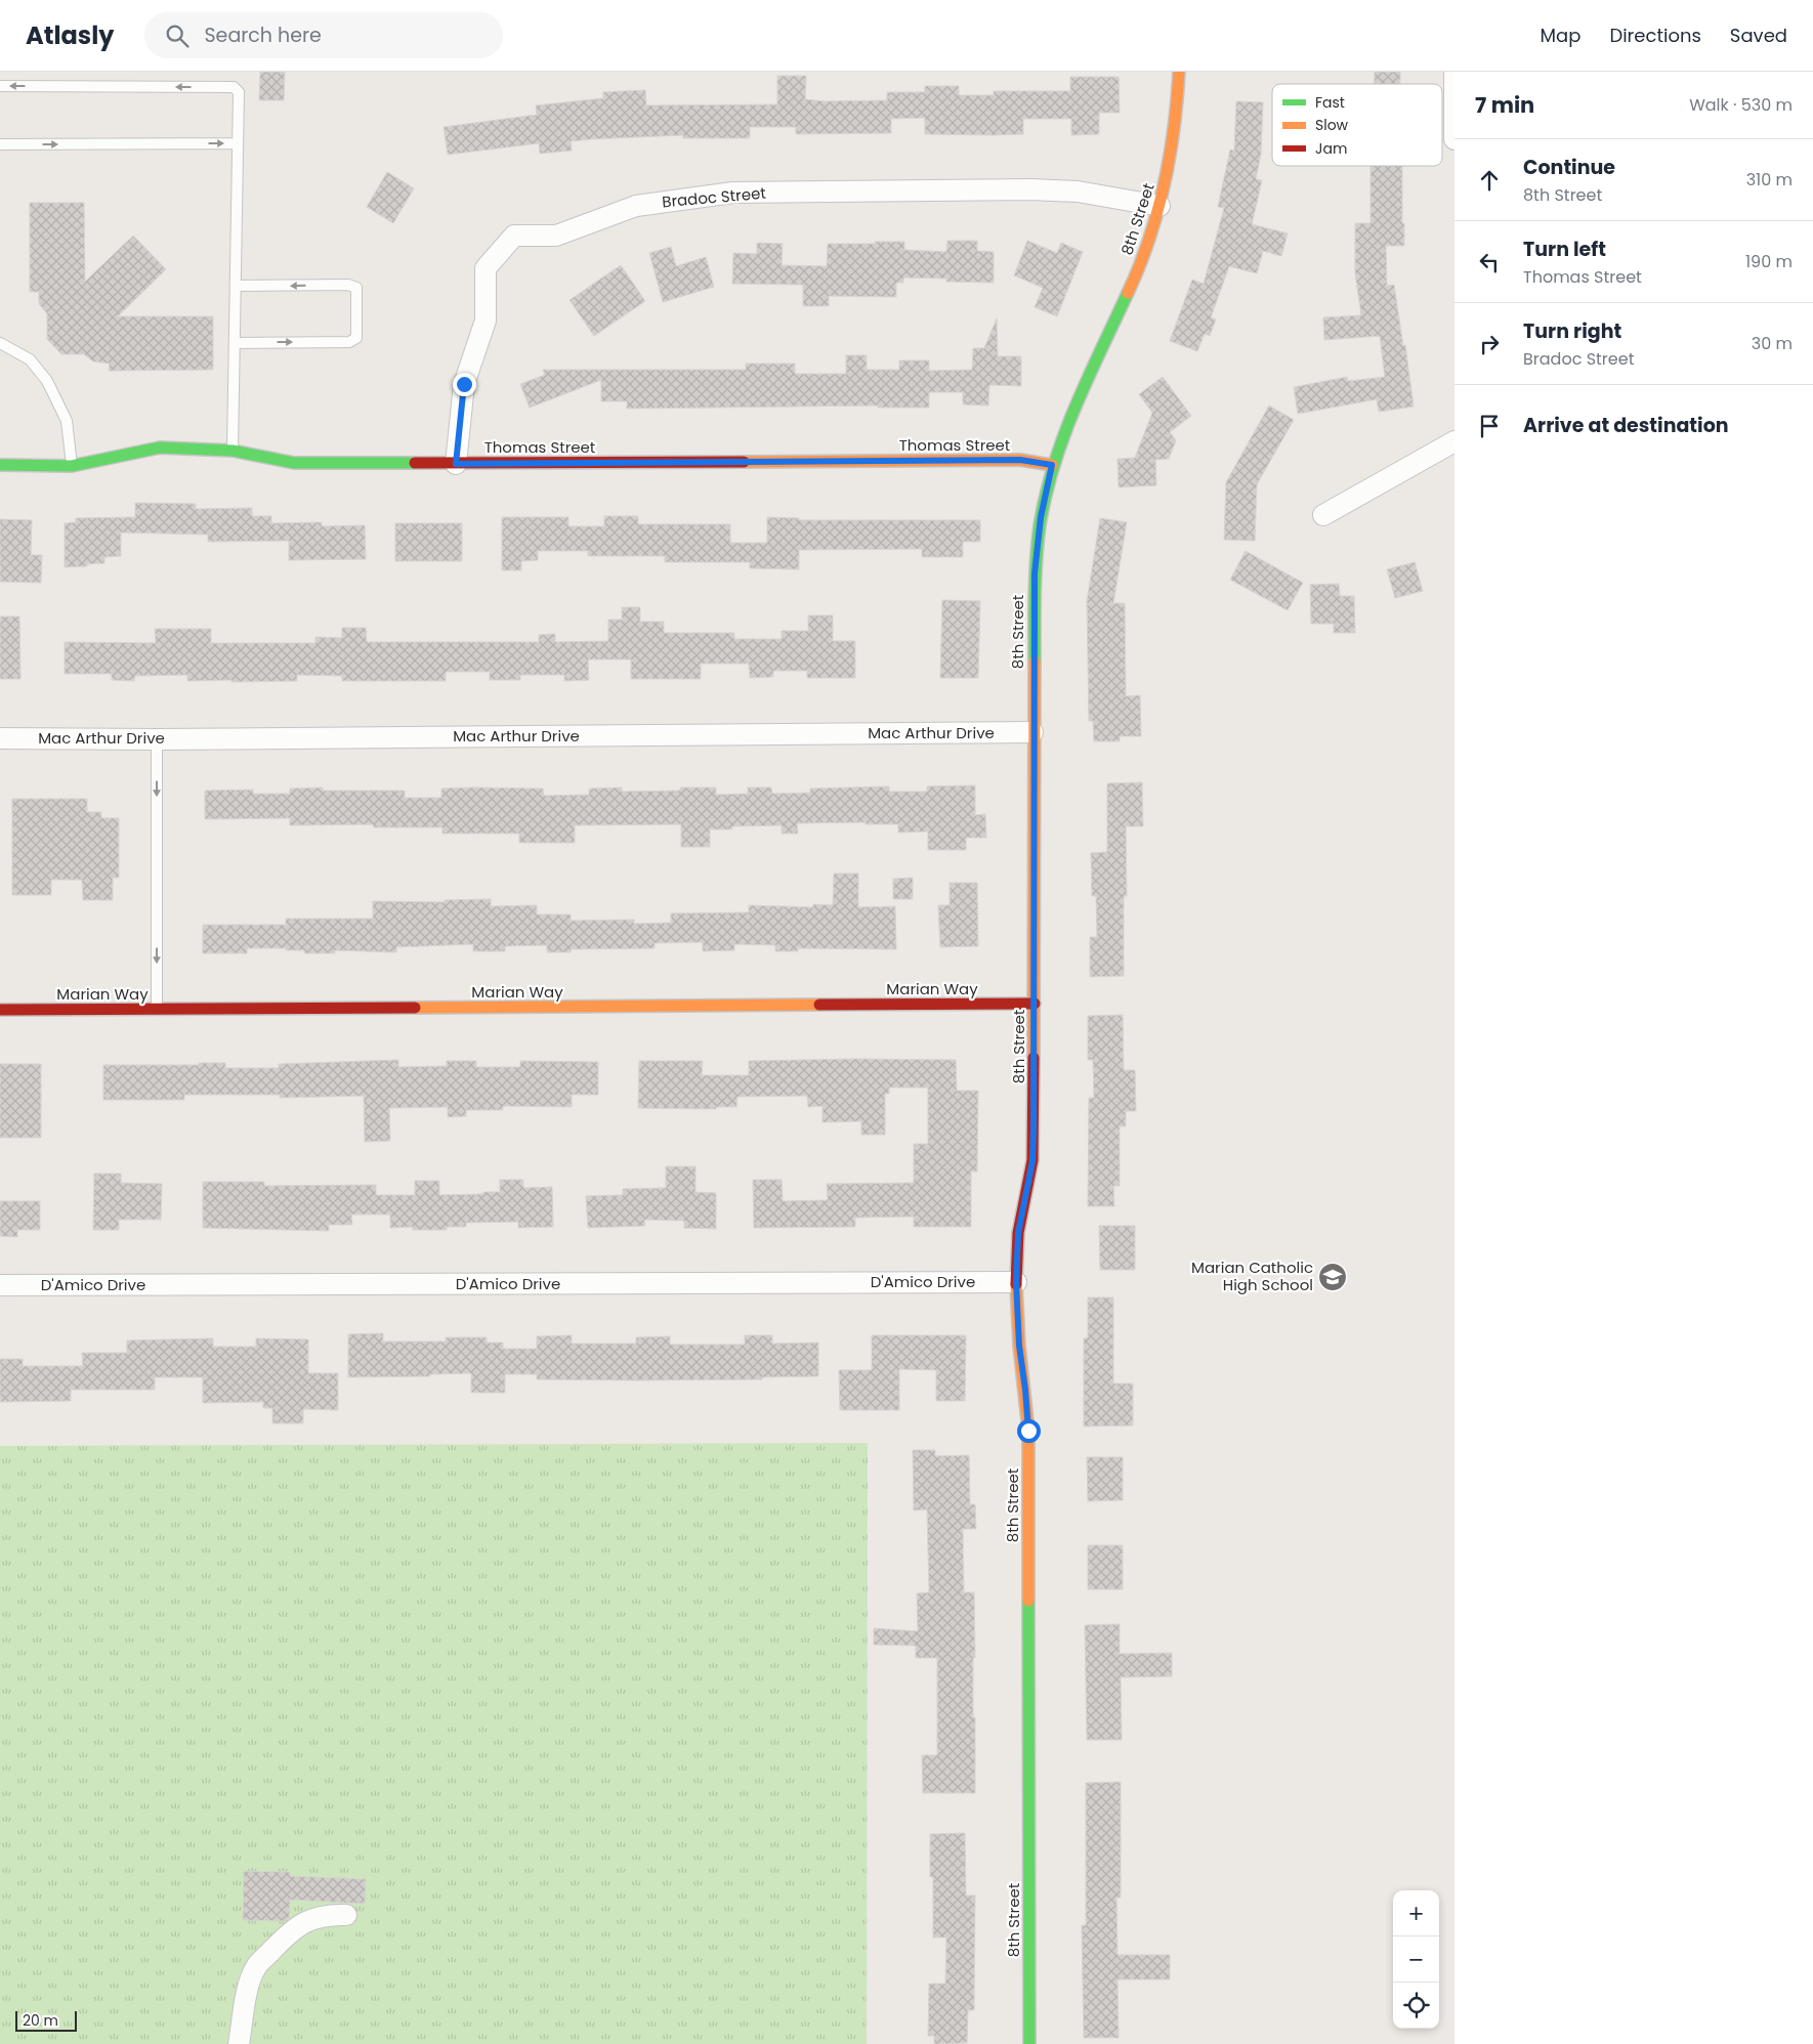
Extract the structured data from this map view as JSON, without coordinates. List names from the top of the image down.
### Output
{
  "streets": {
    "street": [
      "Bradoc Street",
      "8th Street",
      "Thomas Street",
      "Mac Arthur Drive",
      "Marian Way",
      "D'Amico Drive"
    ]
  },
  "crossings": [
    ["Bradoc Street", "8th Street"],
    ["Bradoc Street", "Thomas Street"],
    ["8th Street", "Thomas Street"],
    ["8th Street", "Mac Arthur Drive"],
    ["8th Street", "Marian Way"],
    ["8th Street", "D'Amico Drive"]
  ],
  "places": {
    "school or university": ["Marian Catholic High School"]
  },
  "legend": ["Fast", "Slow", "Jam"],
  "scale_bar": "20 m",
  "page": {
    "header": "Atlasly",
    "search": "Search here",
    "nav": ["Map", "Directions", "Saved"],
    "heading": ["7 min", "Walk · 530 m"],
    "list": [
      ["Continue", "8th Street", "310 m"],
      ["Turn left", "Thomas Street", "190 m"],
      ["Turn right", "Bradoc Street", "30 m"],
      "Arrive at destination"
    ],
    "map_buttons": ["+", "−"],
    "scale": "20 m"
  }
}
